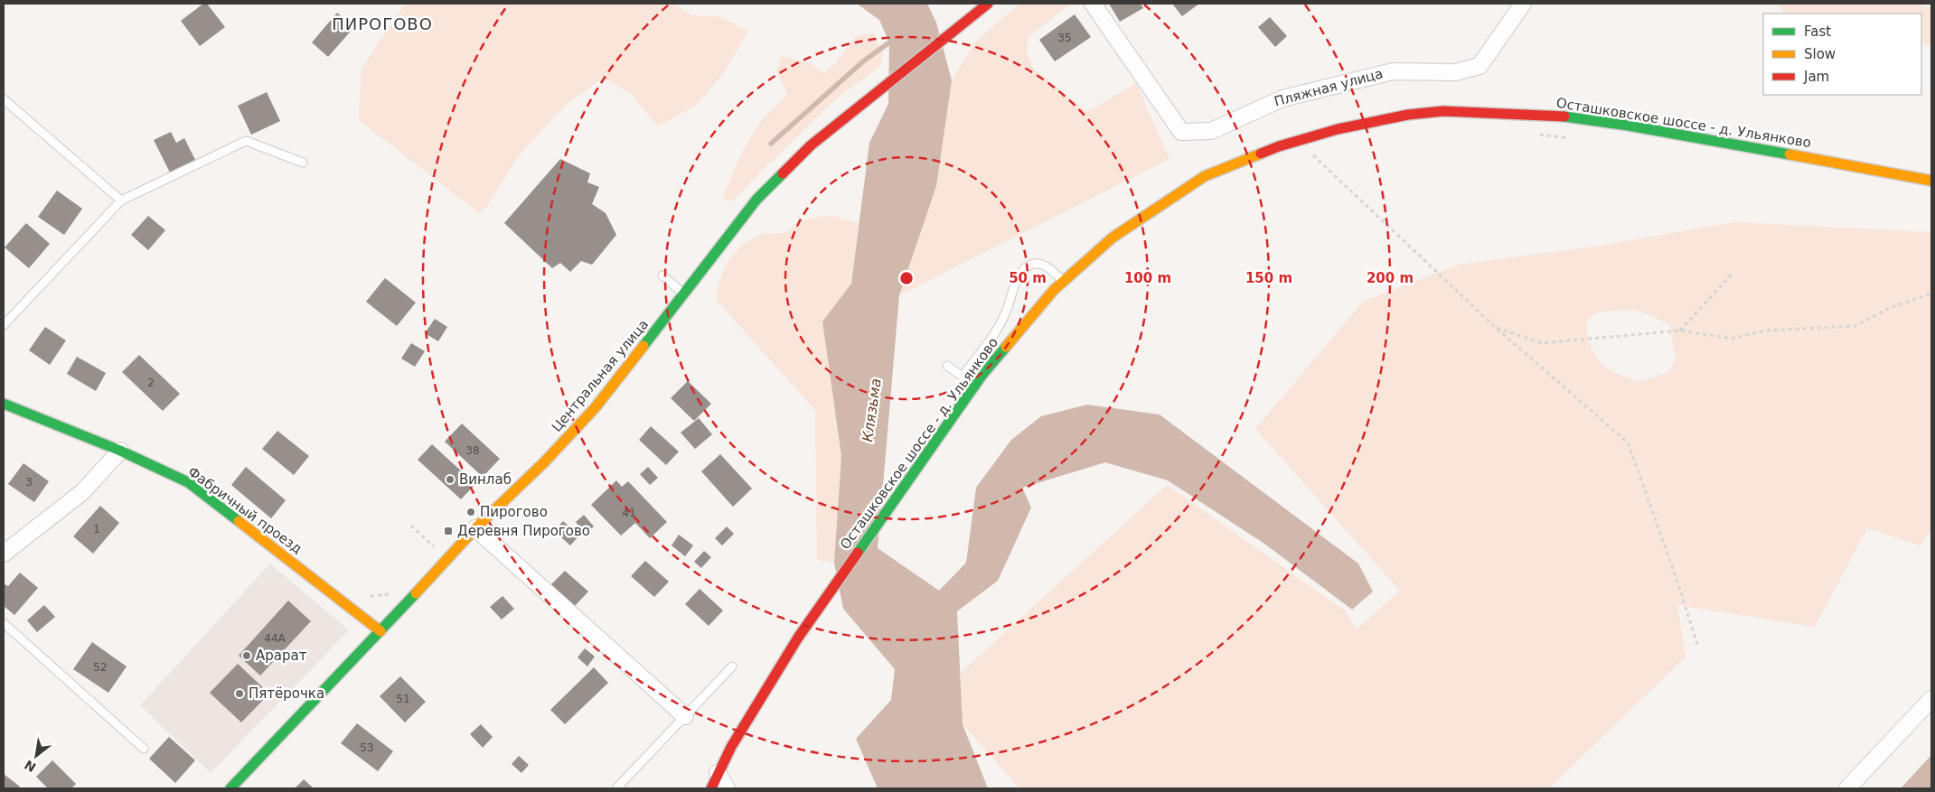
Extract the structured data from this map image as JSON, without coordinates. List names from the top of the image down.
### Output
{
  "streets": {
    "street": [
      "Пляжная улица",
      "Осташковское шоссе - д. Ульянково",
      "Центральная улица",
      "Фабричный проезд"
    ]
  },
  "crossings": [
    ["Центральная улица", "Фабричный проезд"]
  ],
  "districts": ["ПИРОГОВО"],
  "water": ["Клязьма"],
  "places": {
    "other": [
      "Винлаб",
      "Пирогово",
      "Арарат",
      "Пятёрочка"
    ],
    "transit": ["Деревня Пирогово"]
  },
  "house_numbers": [
    "35",
    "2",
    "38",
    "3",
    "41",
    "1",
    "44А",
    "52",
    "51",
    "53"
  ],
  "legend": ["Fast", "Slow", "Jam"],
  "north": "bottom left",
  "rings": [
    "50 m",
    "100 m",
    "150 m",
    "200 m"
  ]
}
